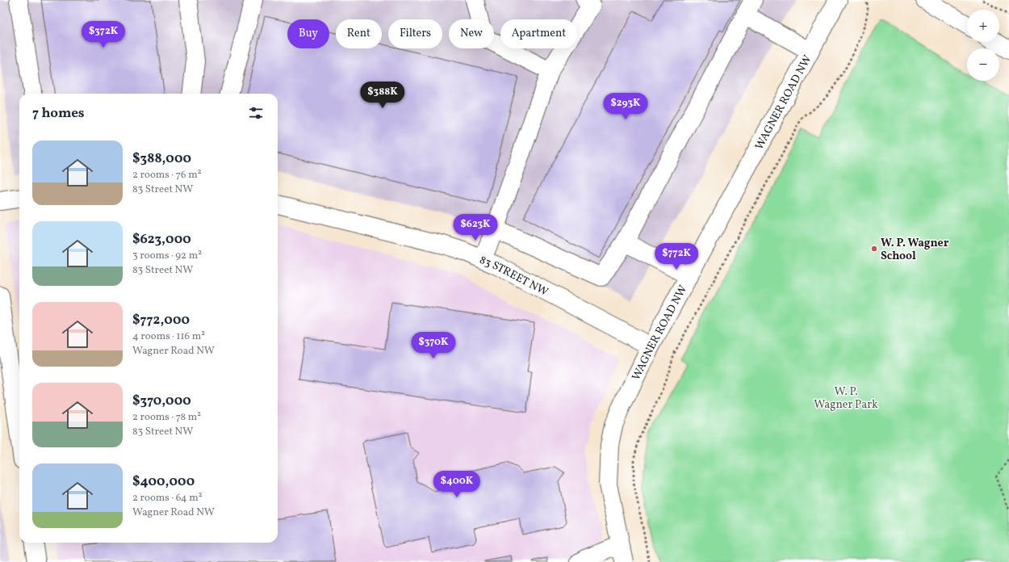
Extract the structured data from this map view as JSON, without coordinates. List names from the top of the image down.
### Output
{
  "streets": {
    "street": ["WAGNER ROAD NW", "83 STREET NW"]
  },
  "crossings": [
    ["WAGNER ROAD NW", "83 STREET NW"]
  ],
  "parks": ["W. P. Wagner Park"],
  "places": ["W. P. Wagner School"],
  "page": {
    "map_buttons": ["+", "−"],
    "chip": [
      "Buy",
      "Rent",
      "Filters",
      "New",
      "Apartment"
    ],
    "price": [
      "$372K",
      "$388K",
      "$293K",
      "$623K",
      "$772K",
      "$370K",
      "$400K"
    ],
    "heading": "7 homes",
    "list": [
      {
        "name": "$388,000",
        "note": "2 rooms · 76 m² · 83 Street NW"
      },
      {
        "name": "$623,000",
        "note": "3 rooms · 92 m² · 83 Street NW"
      },
      {
        "name": "$772,000",
        "note": "4 rooms · 116 m² · Wagner Road NW"
      },
      {
        "name": "$370,000",
        "note": "2 rooms · 78 m² · 83 Street NW"
      },
      {
        "name": "$400,000",
        "note": "2 rooms · 64 m² · Wagner Road NW"
      }
    ]
  }
}
